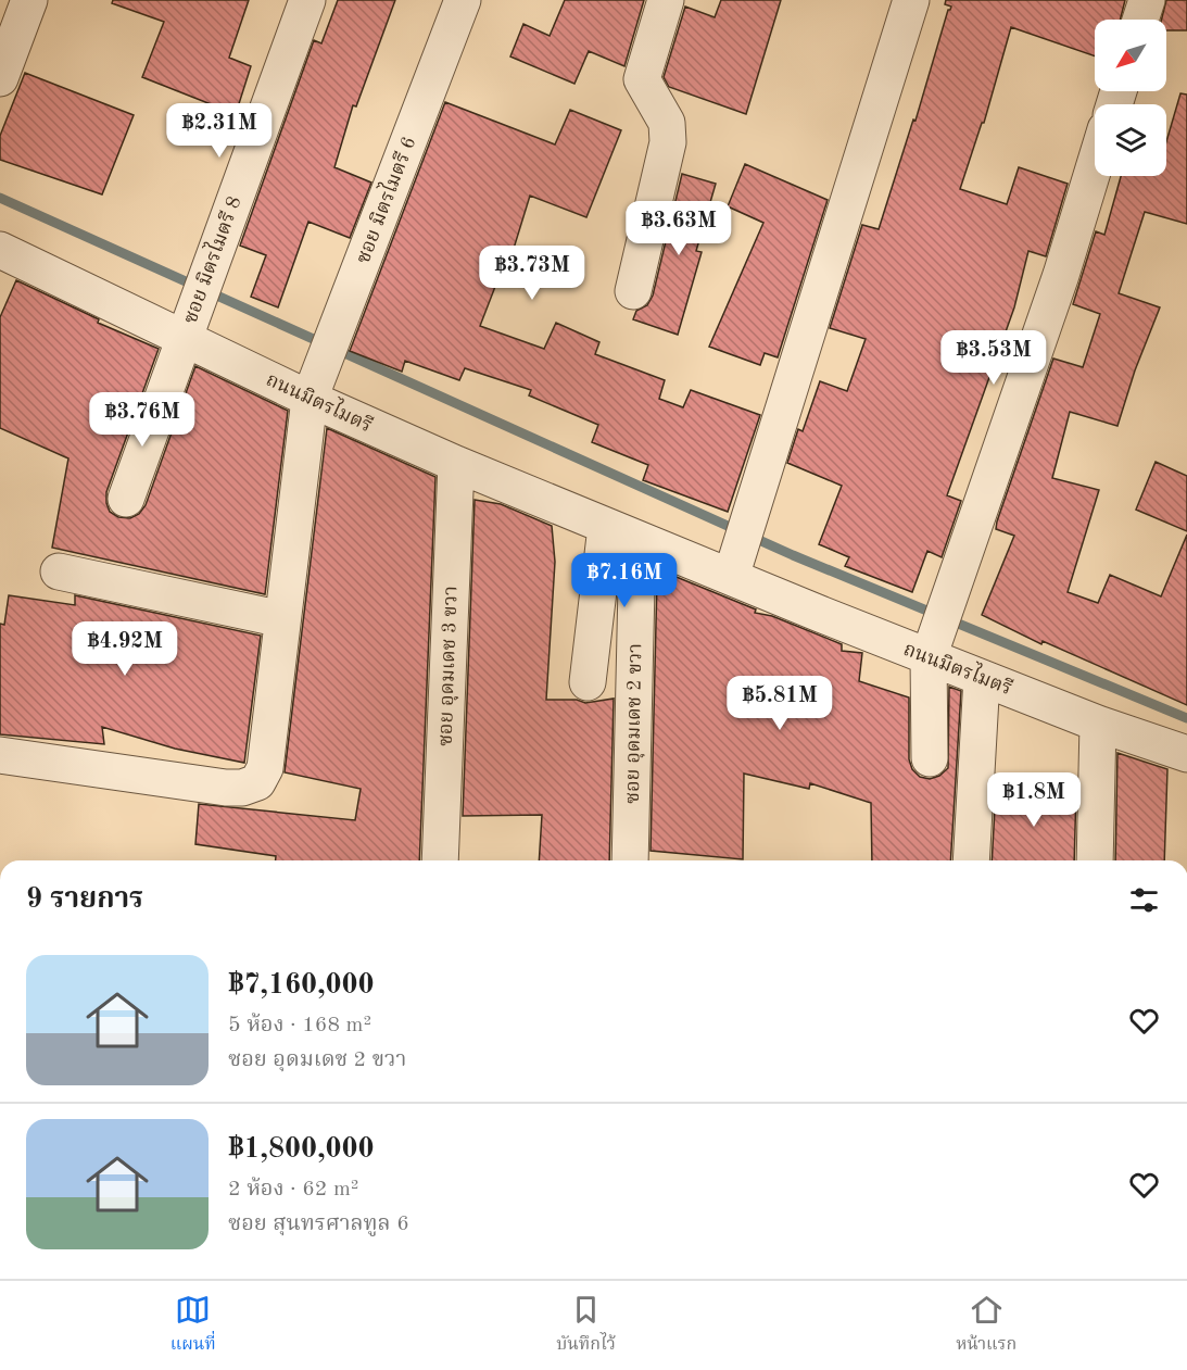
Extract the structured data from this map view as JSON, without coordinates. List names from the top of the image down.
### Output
{
  "streets": {
    "street": [
      "ซอย มิตรไมตรี 6",
      "ซอย มิตรไมตรี 8",
      "ถนนมิตรไมตรี",
      "ซอย อุดมเดช 3 ขวา",
      "ซอย อุดมเดช 2 ขวา"
    ]
  },
  "crossings": [
    ["ซอย มิตรไมตรี 6", "ถนนมิตรไมตรี"],
    ["ซอย มิตรไมตรี 8", "ถนนมิตรไมตรี"],
    ["ถนนมิตรไมตรี", "ซอย อุดมเดช 3 ขวา"],
    ["ถนนมิตรไมตรี", "ซอย อุดมเดช 2 ขวา"]
  ],
  "north": "bottom left",
  "page": {
    "price": [
      "฿2.31M",
      "฿3.63M",
      "฿3.73M",
      "฿3.53M",
      "฿3.76M",
      "฿7.16M",
      "฿4.92M",
      "฿5.81M",
      "฿1.8M"
    ],
    "heading": "9 รายการ",
    "list": [
      {
        "name": "฿7,160,000",
        "note": "5 ห้อง · 168 m² · ซอย อุดมเดช 2 ขวา"
      },
      {
        "name": "฿1,800,000",
        "note": "2 ห้อง · 62 m² · ซอย สุนทรศาลทูล 6"
      }
    ],
    "tabs": ["แผนที่", "บันทึกไว้", "หน้าแรก"]
  }
}
